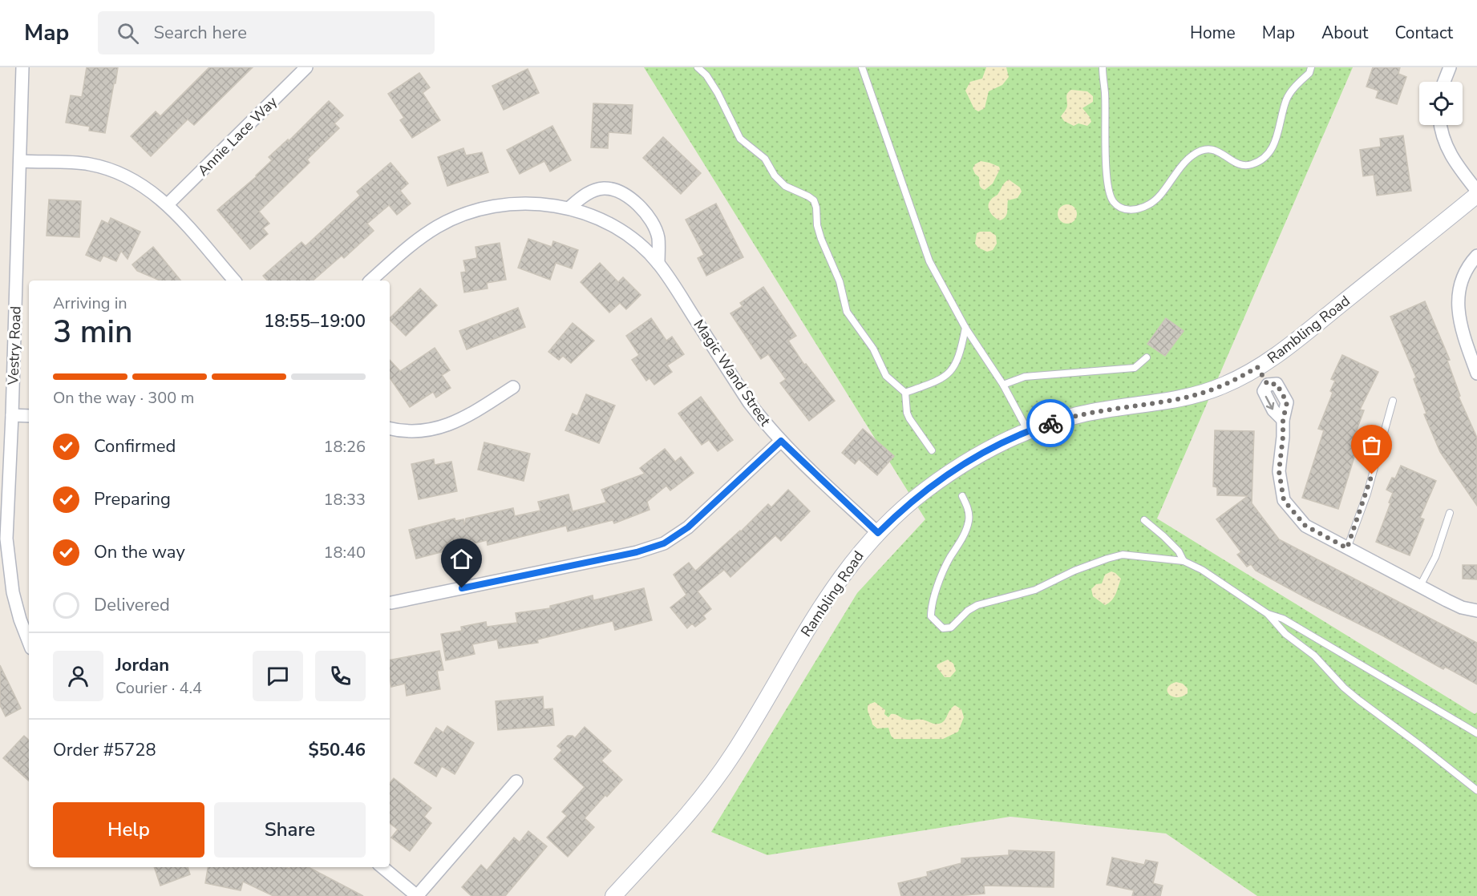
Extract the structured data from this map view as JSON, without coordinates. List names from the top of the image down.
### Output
{
  "streets": {
    "street": [
      "Annie Lace Way",
      "Rambling Road",
      "Vestry Road",
      "Magic Wand Street"
    ]
  },
  "crossings": [
    ["Rambling Road", "Magic Wand Street"]
  ],
  "page": {
    "header": "Map",
    "search": "Search here",
    "nav": [
      "Home",
      "Map",
      "About",
      "Contact"
    ],
    "heading": ["3 min", "Arriving in", "18:55–19:00"],
    "panel": [
      "Jordan",
      "Courier · 4.4",
      "Order #5728",
      "$50.46"
    ],
    "bar": "On the way · 300 m",
    "list": [
      ["Confirmed", "18:26"],
      ["Preparing", "18:33"],
      ["On the way", "18:40"],
      "Delivered"
    ],
    "buttons": ["Help", "Share"]
  }
}
